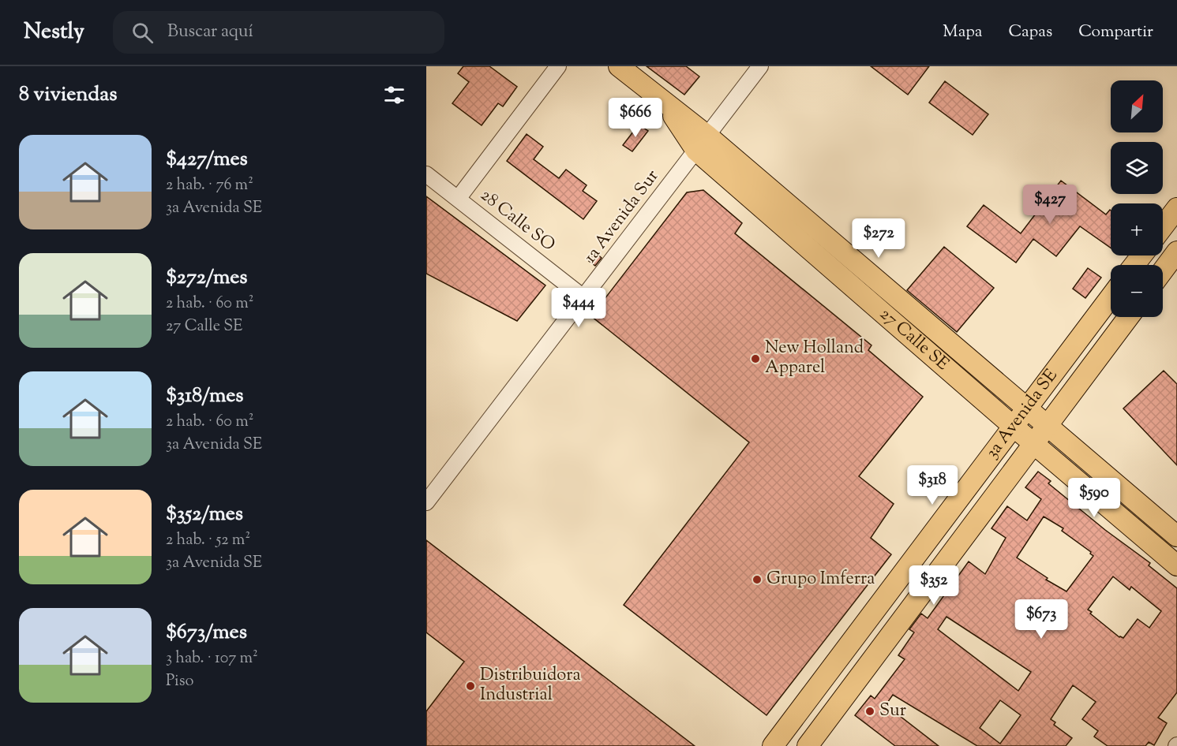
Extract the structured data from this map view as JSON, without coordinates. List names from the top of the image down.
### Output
{
  "streets": {
    "main road": ["27 Calle SE", "3a Avenida SE"],
    "street": ["1a Avenida Sur", "28 Calle SO"]
  },
  "crossings": [
    ["1a Avenida Sur", "28 Calle SO"],
    ["1a Avenida Sur", "27 Calle SE"],
    ["27 Calle SE", "3a Avenida SE"]
  ],
  "places": [
    "New Holland Apparel",
    "Grupo Imferra",
    "Distribuidora Industrial",
    "Sur"
  ],
  "north": "top right",
  "page": {
    "header": "Nestly",
    "search": "Buscar aquí",
    "nav": ["Mapa", "Capas", "Compartir"],
    "heading": "8 viviendas",
    "map_buttons": ["+", "−"],
    "price": [
      "$666",
      "$427",
      "$272",
      "$444",
      "$318",
      "$590",
      "$352",
      "$673"
    ],
    "list": [
      {
        "name": "$427/mes",
        "note": "2 hab. · 76 m² · 3a Avenida SE"
      },
      {
        "name": "$272/mes",
        "note": "2 hab. · 60 m² · 27 Calle SE"
      },
      {
        "name": "$318/mes",
        "note": "2 hab. · 60 m² · 3a Avenida SE"
      },
      {
        "name": "$352/mes",
        "note": "2 hab. · 52 m² · 3a Avenida SE"
      },
      {
        "name": "$673/mes",
        "note": "3 hab. · 107 m² · Piso"
      }
    ]
  }
}
